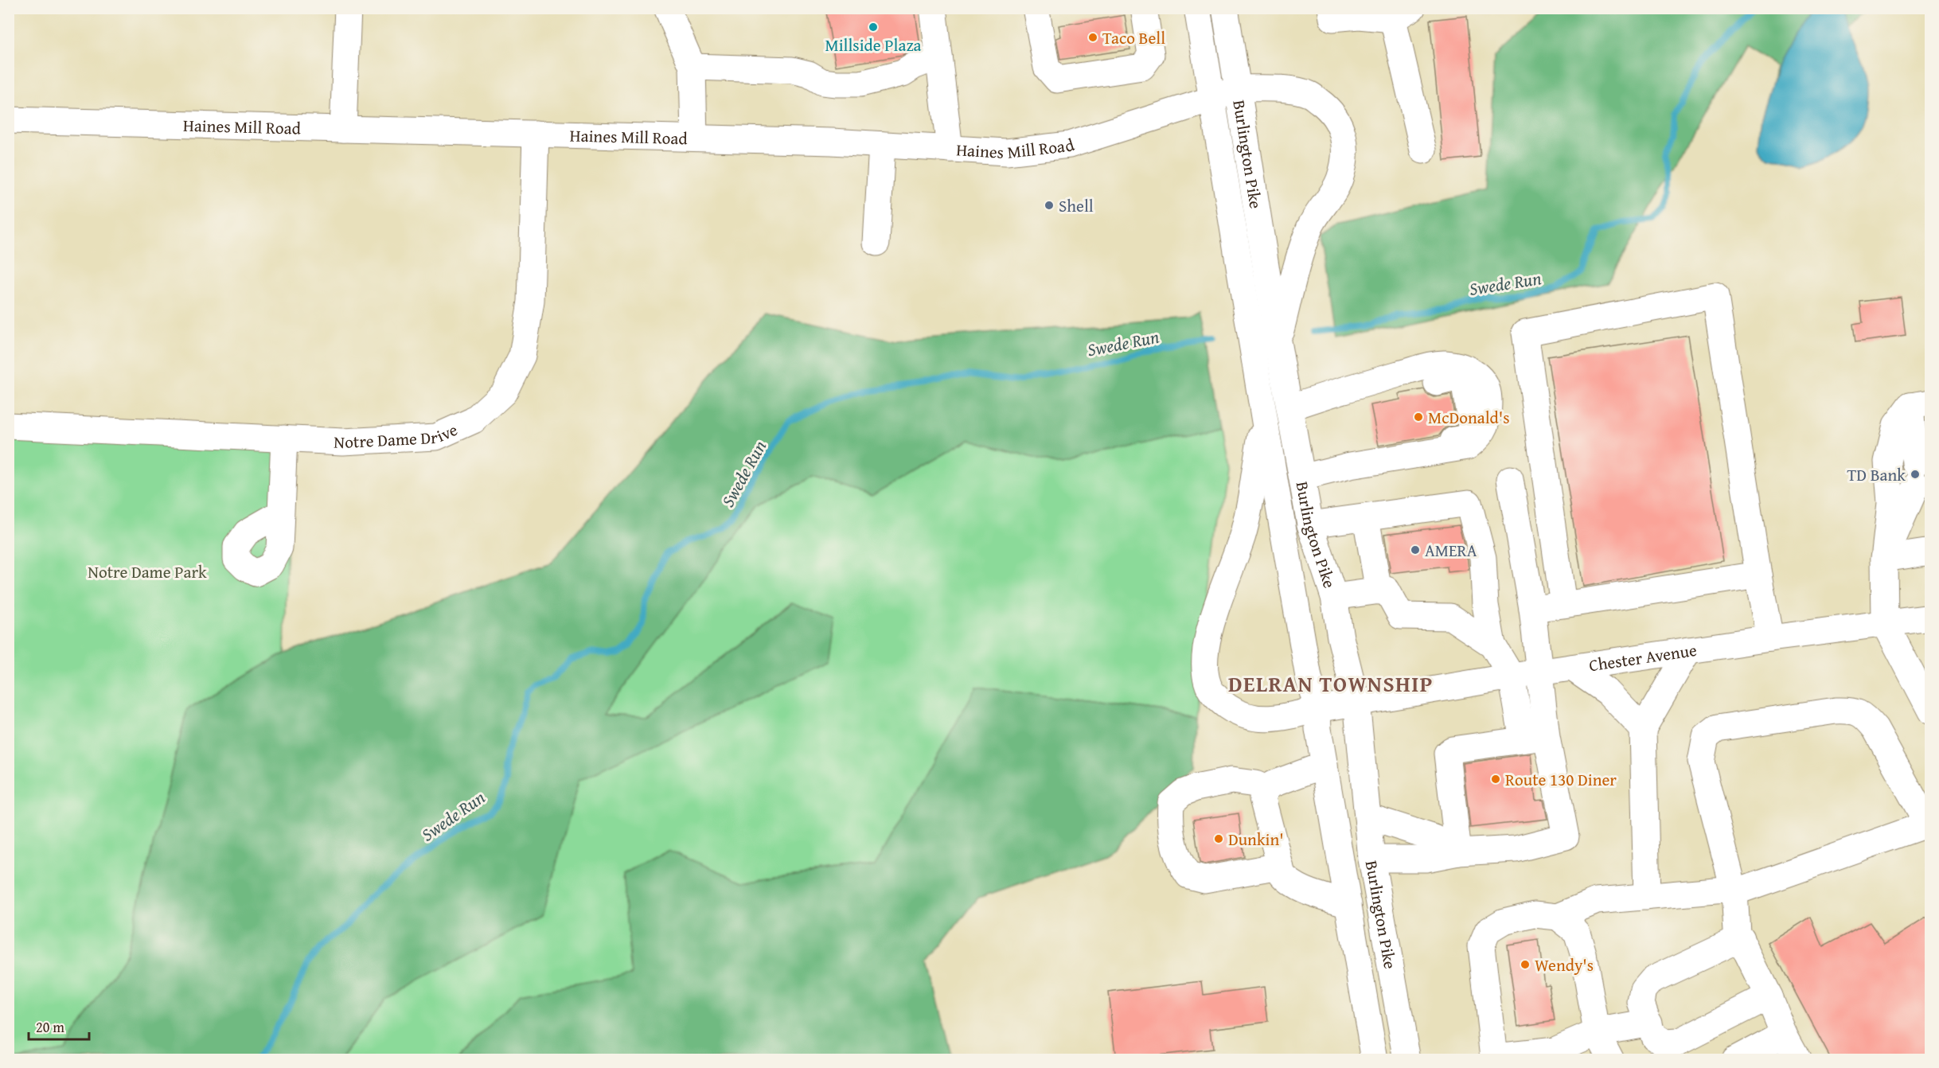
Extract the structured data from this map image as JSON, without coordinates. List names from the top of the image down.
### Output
{
  "streets": {
    "main road": [
      "Haines Mill Road",
      "Burlington Pike",
      "Notre Dame Drive",
      "Chester Avenue"
    ]
  },
  "crossings": [
    ["Haines Mill Road", "Burlington Pike"],
    ["Haines Mill Road", "Notre Dame Drive"],
    ["Burlington Pike", "Chester Avenue"]
  ],
  "districts": ["DELRAN TOWNSHIP"],
  "water": ["Swede Run"],
  "parks": ["Notre Dame Park"],
  "places": [
    "Millside Plaza",
    "Taco Bell",
    "Shell",
    "McDonald's",
    "TD Bank",
    "AMERA",
    "Route 130 Diner",
    "Dunkin'",
    "Wendy's"
  ],
  "scale_bar": "20 m"
}
